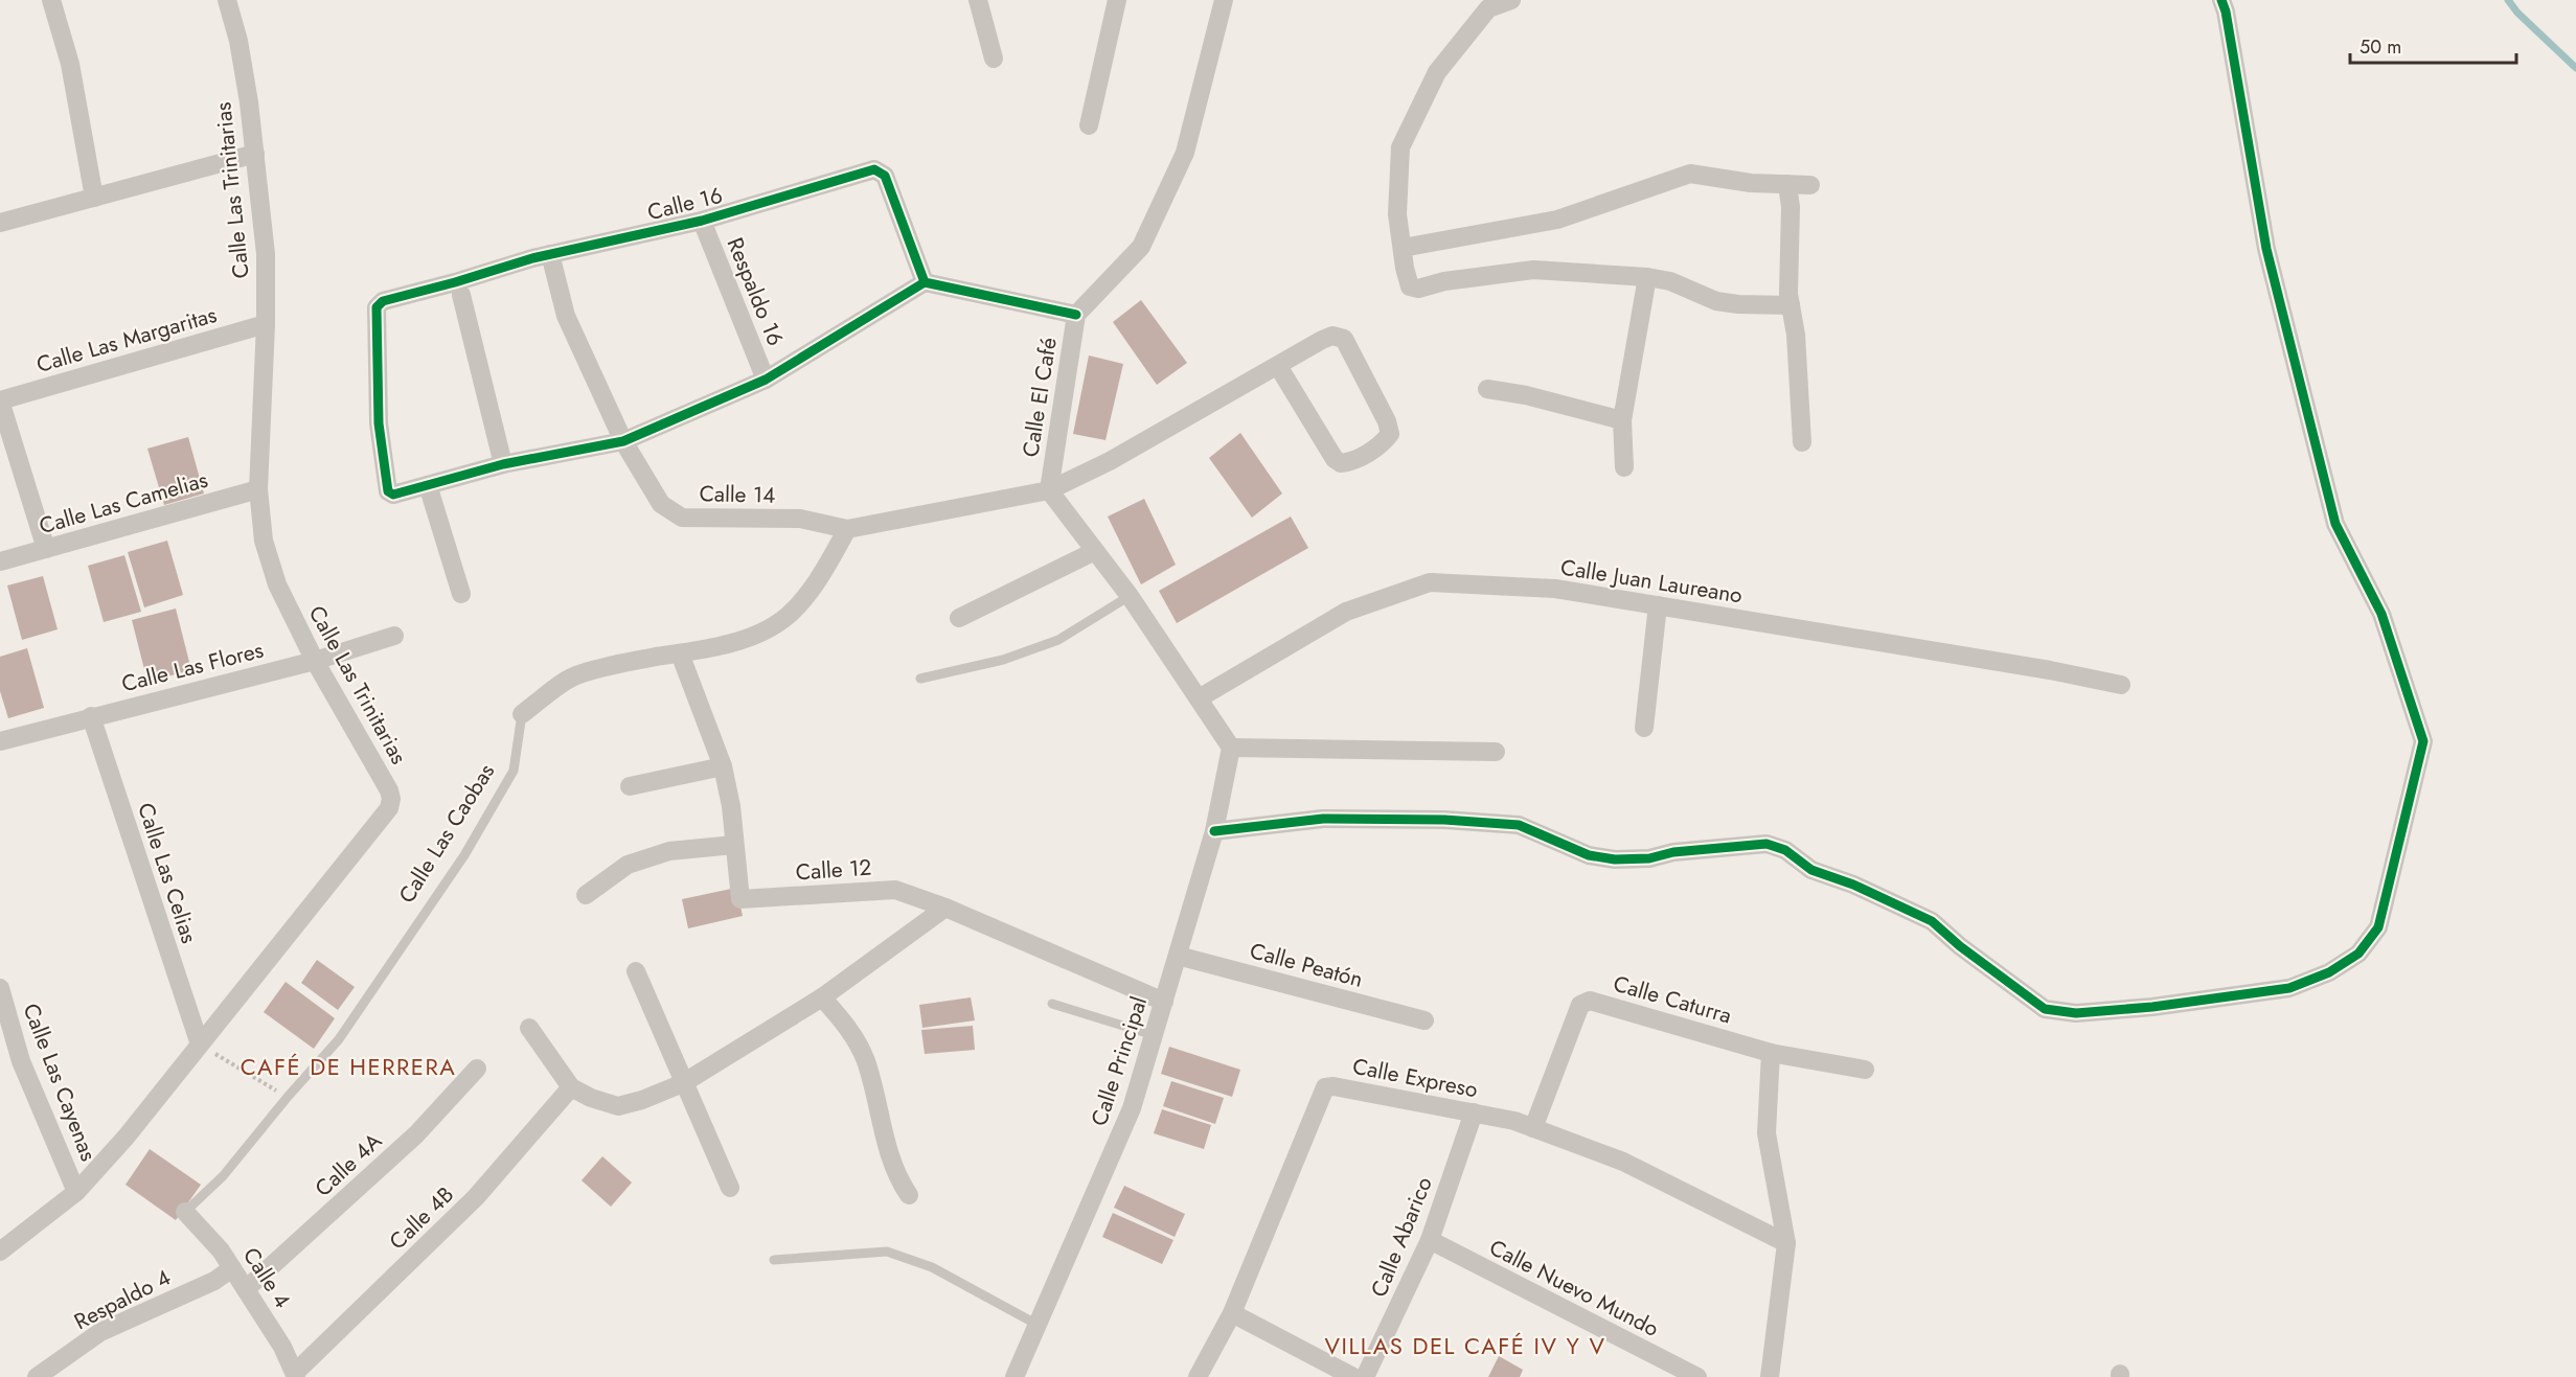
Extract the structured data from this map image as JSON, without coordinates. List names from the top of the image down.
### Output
{
  "streets": {
    "street": [
      "Calle Las Trinitarias",
      "Calle 16",
      "Respaldo 16",
      "Calle Las Margaritas",
      "Calle El Café",
      "Calle 14",
      "Calle Las Camelias",
      "Calle Juan Laureano",
      "Calle Las Flores",
      "Calle Las Caobas",
      "Calle 12",
      "Calle Las Celias",
      "Calle Peatón",
      "Calle Caturra",
      "Calle Principal",
      "Calle Expreso",
      "Calle Las Cayenas",
      "Calle 4A",
      "Calle 4B",
      "Calle Abarico",
      "Calle 4",
      "Calle Nuevo Mundo",
      "Respaldo 4"
    ]
  },
  "crossings": [
    ["Calle Las Trinitarias", "Calle Las Margaritas"],
    ["Calle Las Trinitarias", "Calle Las Camelias"],
    ["Calle Las Trinitarias", "Calle Las Flores"],
    ["Calle Las Trinitarias", "Calle Las Celias"],
    ["Calle Las Trinitarias", "Calle Las Cayenas"],
    ["Calle 16", "Respaldo 16"],
    ["Calle 16", "Calle 14"],
    ["Calle El Café", "Calle 14"],
    ["Calle El Café", "Calle Juan Laureano"],
    ["Calle El Café", "Calle Principal"],
    ["Calle 14", "Calle Las Caobas"],
    ["Calle Las Flores", "Calle Las Celias"],
    ["Calle Las Caobas", "Calle 12"],
    ["Calle Las Caobas", "Calle 4"],
    ["Calle 12", "Calle Principal"],
    ["Calle Peatón", "Calle Principal"],
    ["Calle Caturra", "Calle Expreso"],
    ["Calle Expreso", "Calle Abarico"],
    ["Calle 4A", "Calle 4"],
    ["Calle 4B", "Calle 4"],
    ["Calle Abarico", "Calle Nuevo Mundo"],
    ["Calle 4", "Respaldo 4"]
  ],
  "districts": ["CAFÉ DE HERRERA", "VILLAS DEL CAFÉ IV Y V"],
  "scale_bar": "50 m"
}
